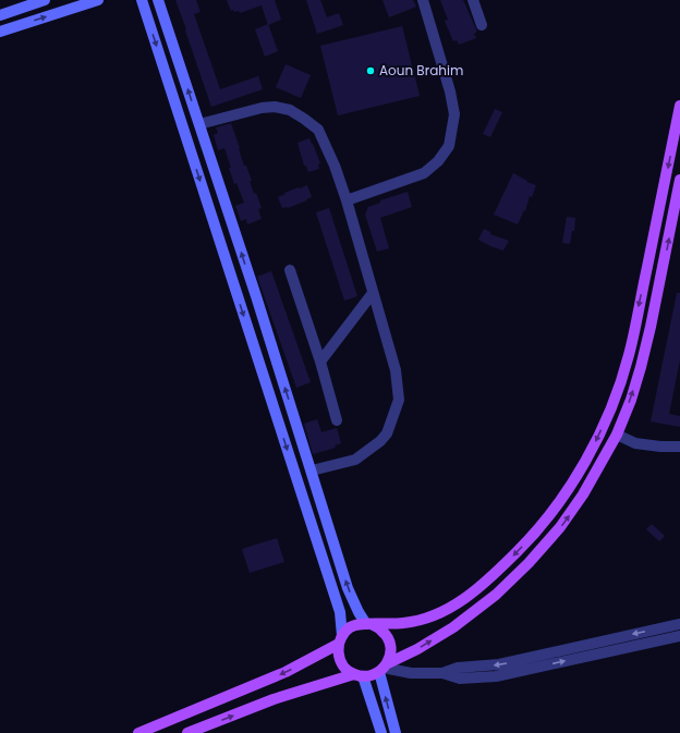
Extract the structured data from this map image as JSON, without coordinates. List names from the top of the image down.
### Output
{
  "places": ["Aoun Brahim"]
}
